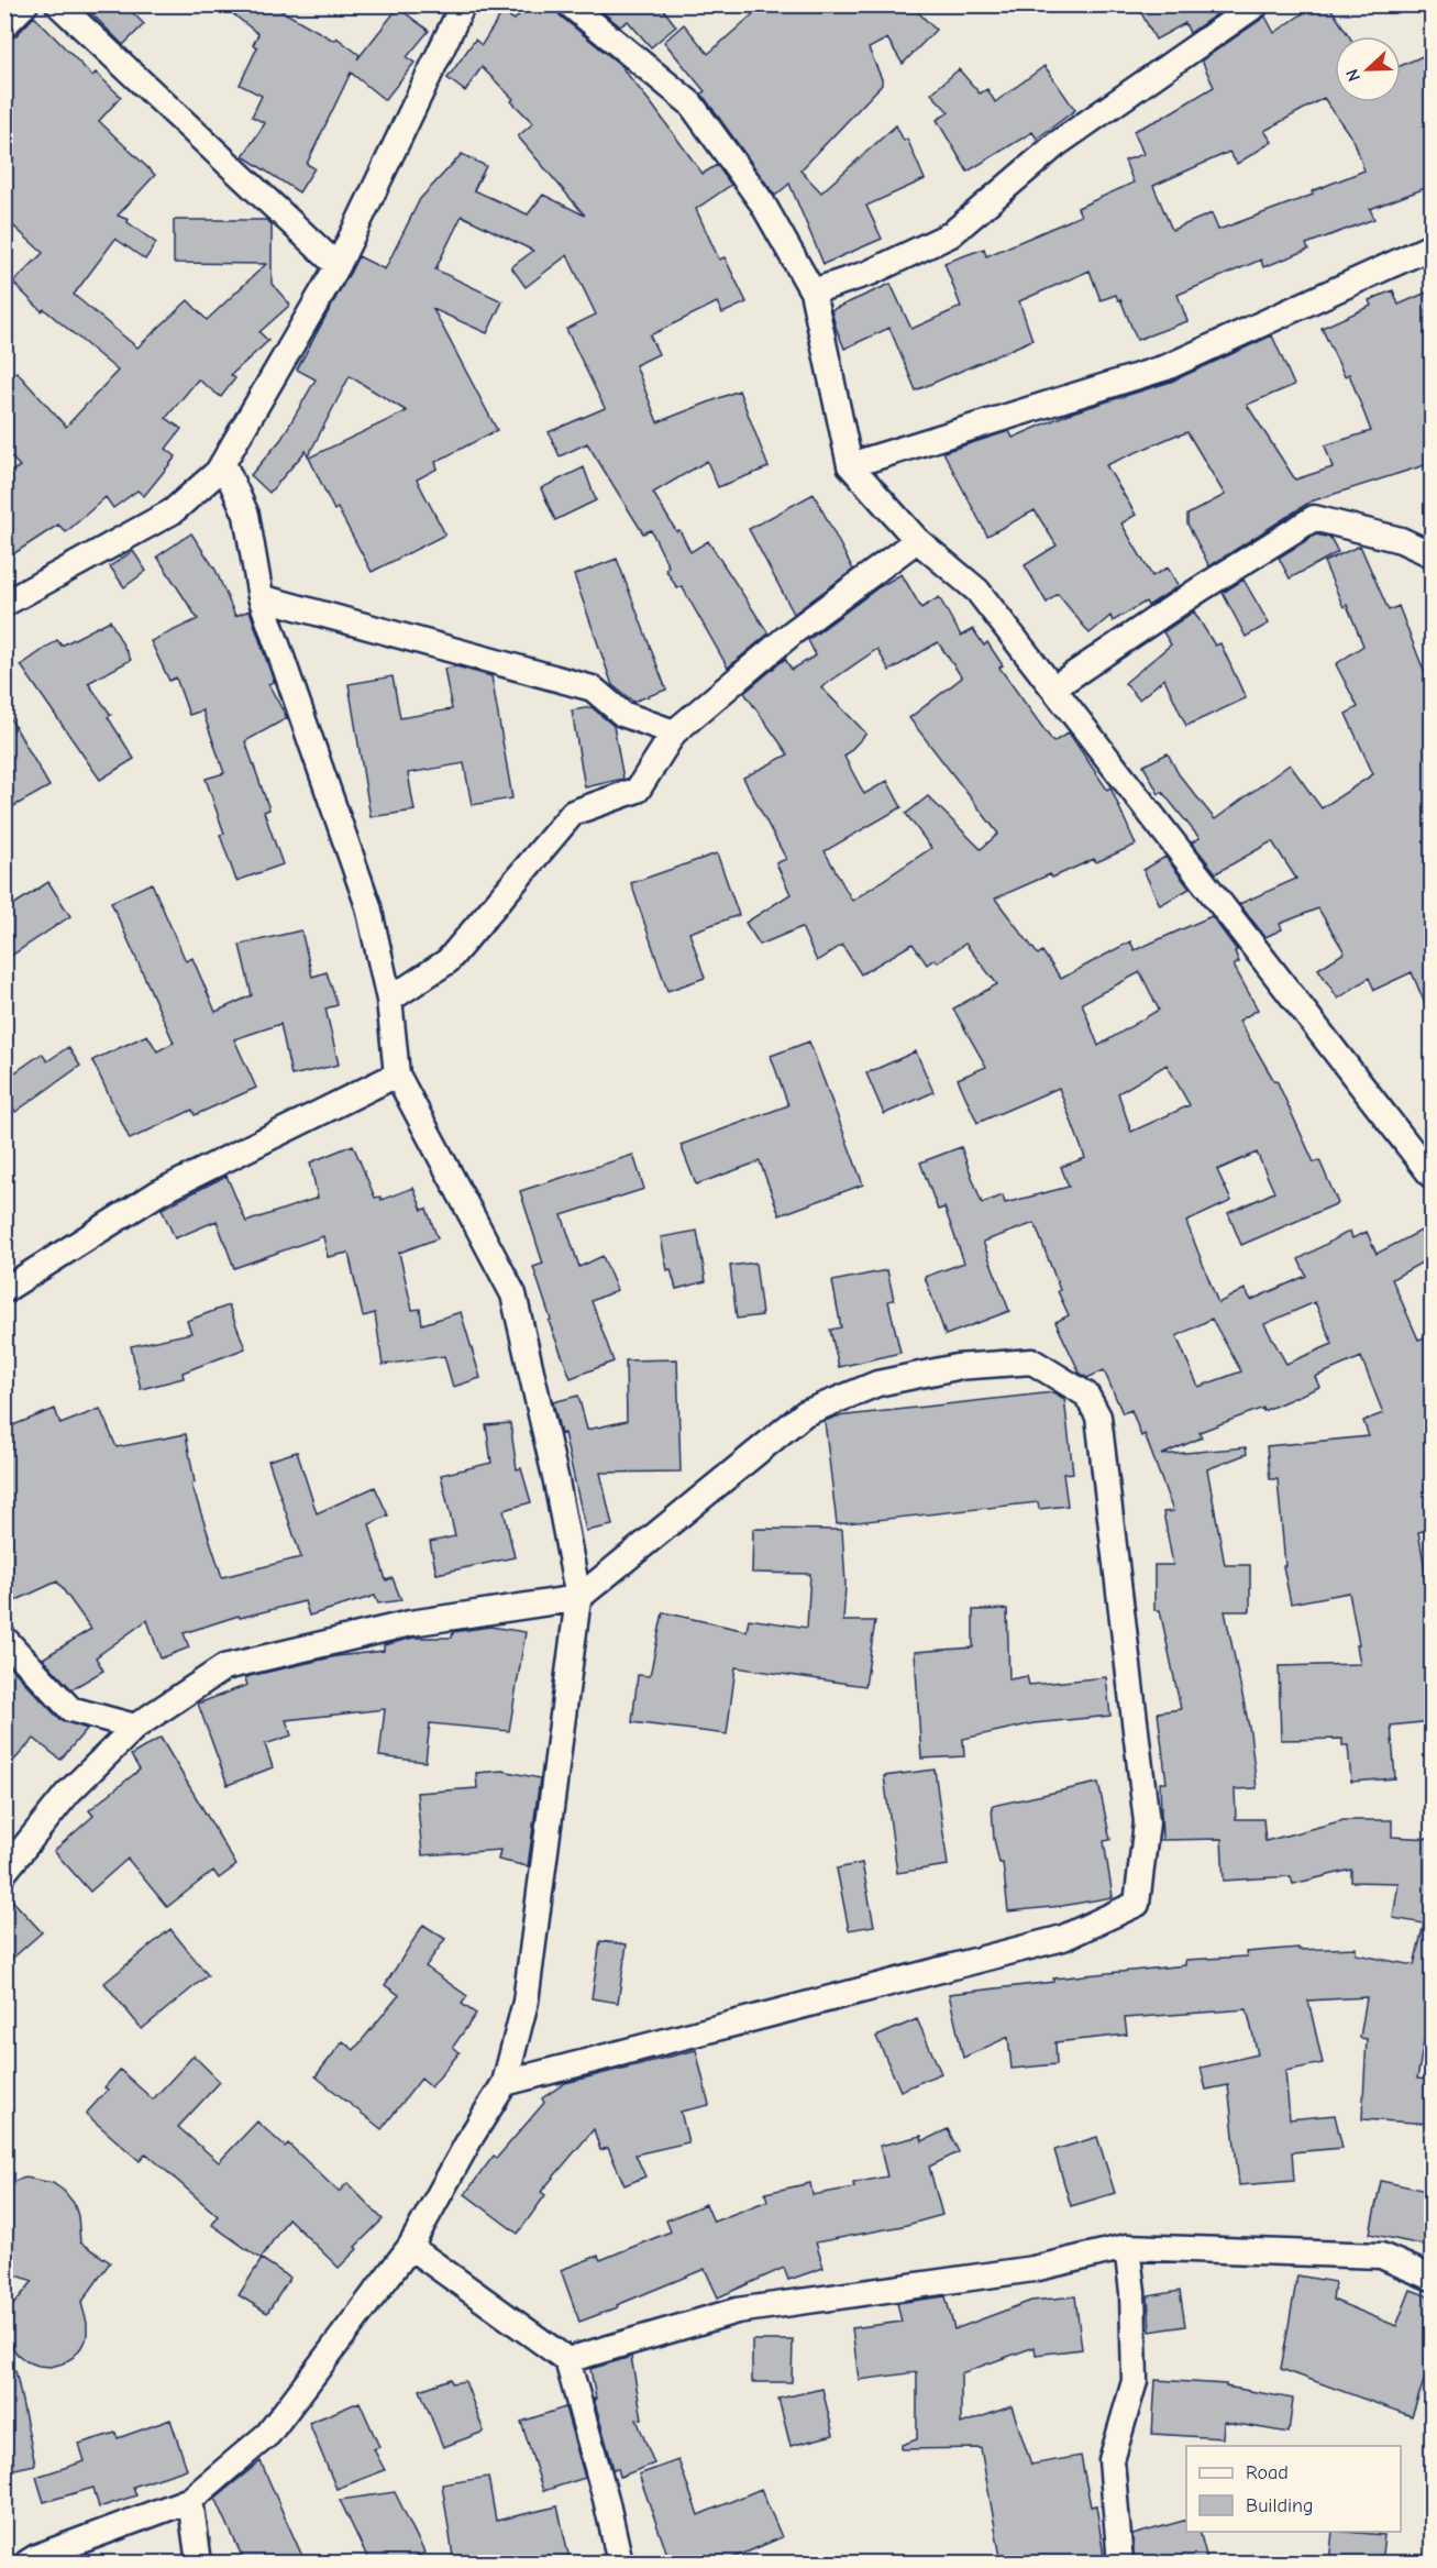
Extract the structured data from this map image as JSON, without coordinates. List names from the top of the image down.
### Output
{
  "legend": ["Road", "Building"],
  "north": "left"
}
